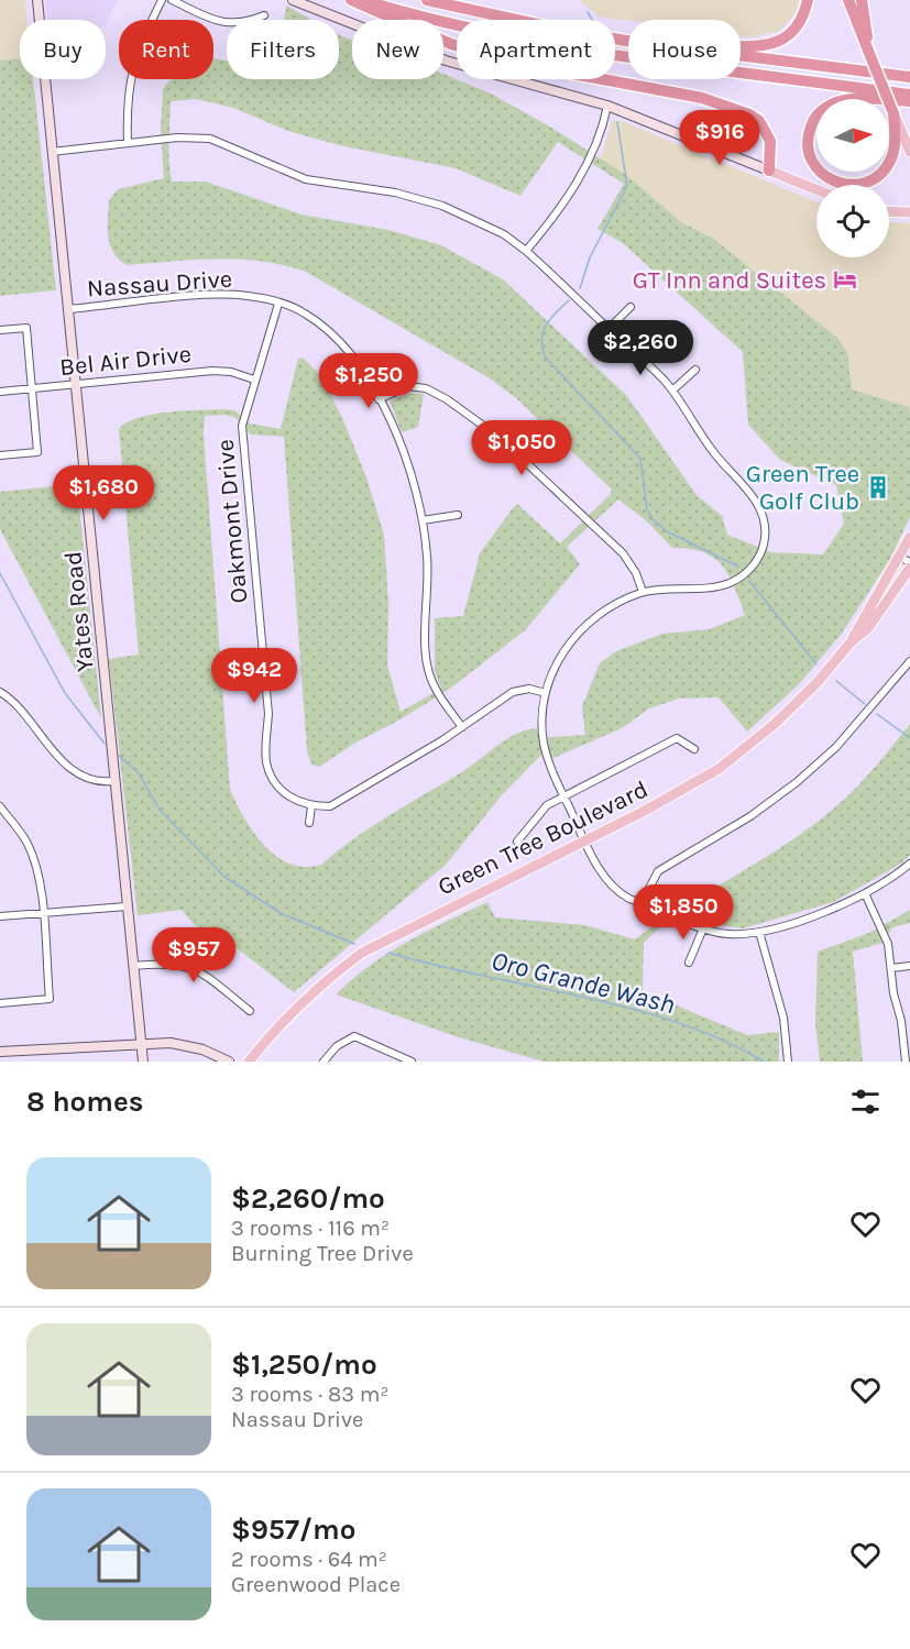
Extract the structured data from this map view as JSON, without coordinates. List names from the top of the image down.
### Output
{
  "streets": {
    "main road": ["Green Tree Boulevard"],
    "street": [
      "Nassau Drive",
      "Bel Air Drive",
      "Oakmont Drive",
      "Yates Road"
    ]
  },
  "crossings": [
    ["Nassau Drive", "Oakmont Drive"],
    ["Nassau Drive", "Yates Road"],
    ["Bel Air Drive", "Oakmont Drive"],
    ["Bel Air Drive", "Yates Road"]
  ],
  "water": ["Oro Grande Wash"],
  "places": {
    "hotel": ["GT Inn and Suites"],
    "building": ["Green Tree Golf Club"]
  },
  "north": "right",
  "page": {
    "chip": [
      "Buy",
      "Rent",
      "Filters",
      "New",
      "Apartment",
      "House"
    ],
    "price": [
      "$916",
      "$2,260",
      "$1,250",
      "$1,050",
      "$1,680",
      "$942",
      "$1,850",
      "$957"
    ],
    "heading": "8 homes",
    "list": [
      {
        "name": "$2,260/mo",
        "note": "3 rooms · 116 m² · Burning Tree Drive"
      },
      {
        "name": "$1,250/mo",
        "note": "3 rooms · 83 m² · Nassau Drive"
      },
      {
        "name": "$957/mo",
        "note": "2 rooms · 64 m² · Greenwood Place"
      }
    ]
  }
}
